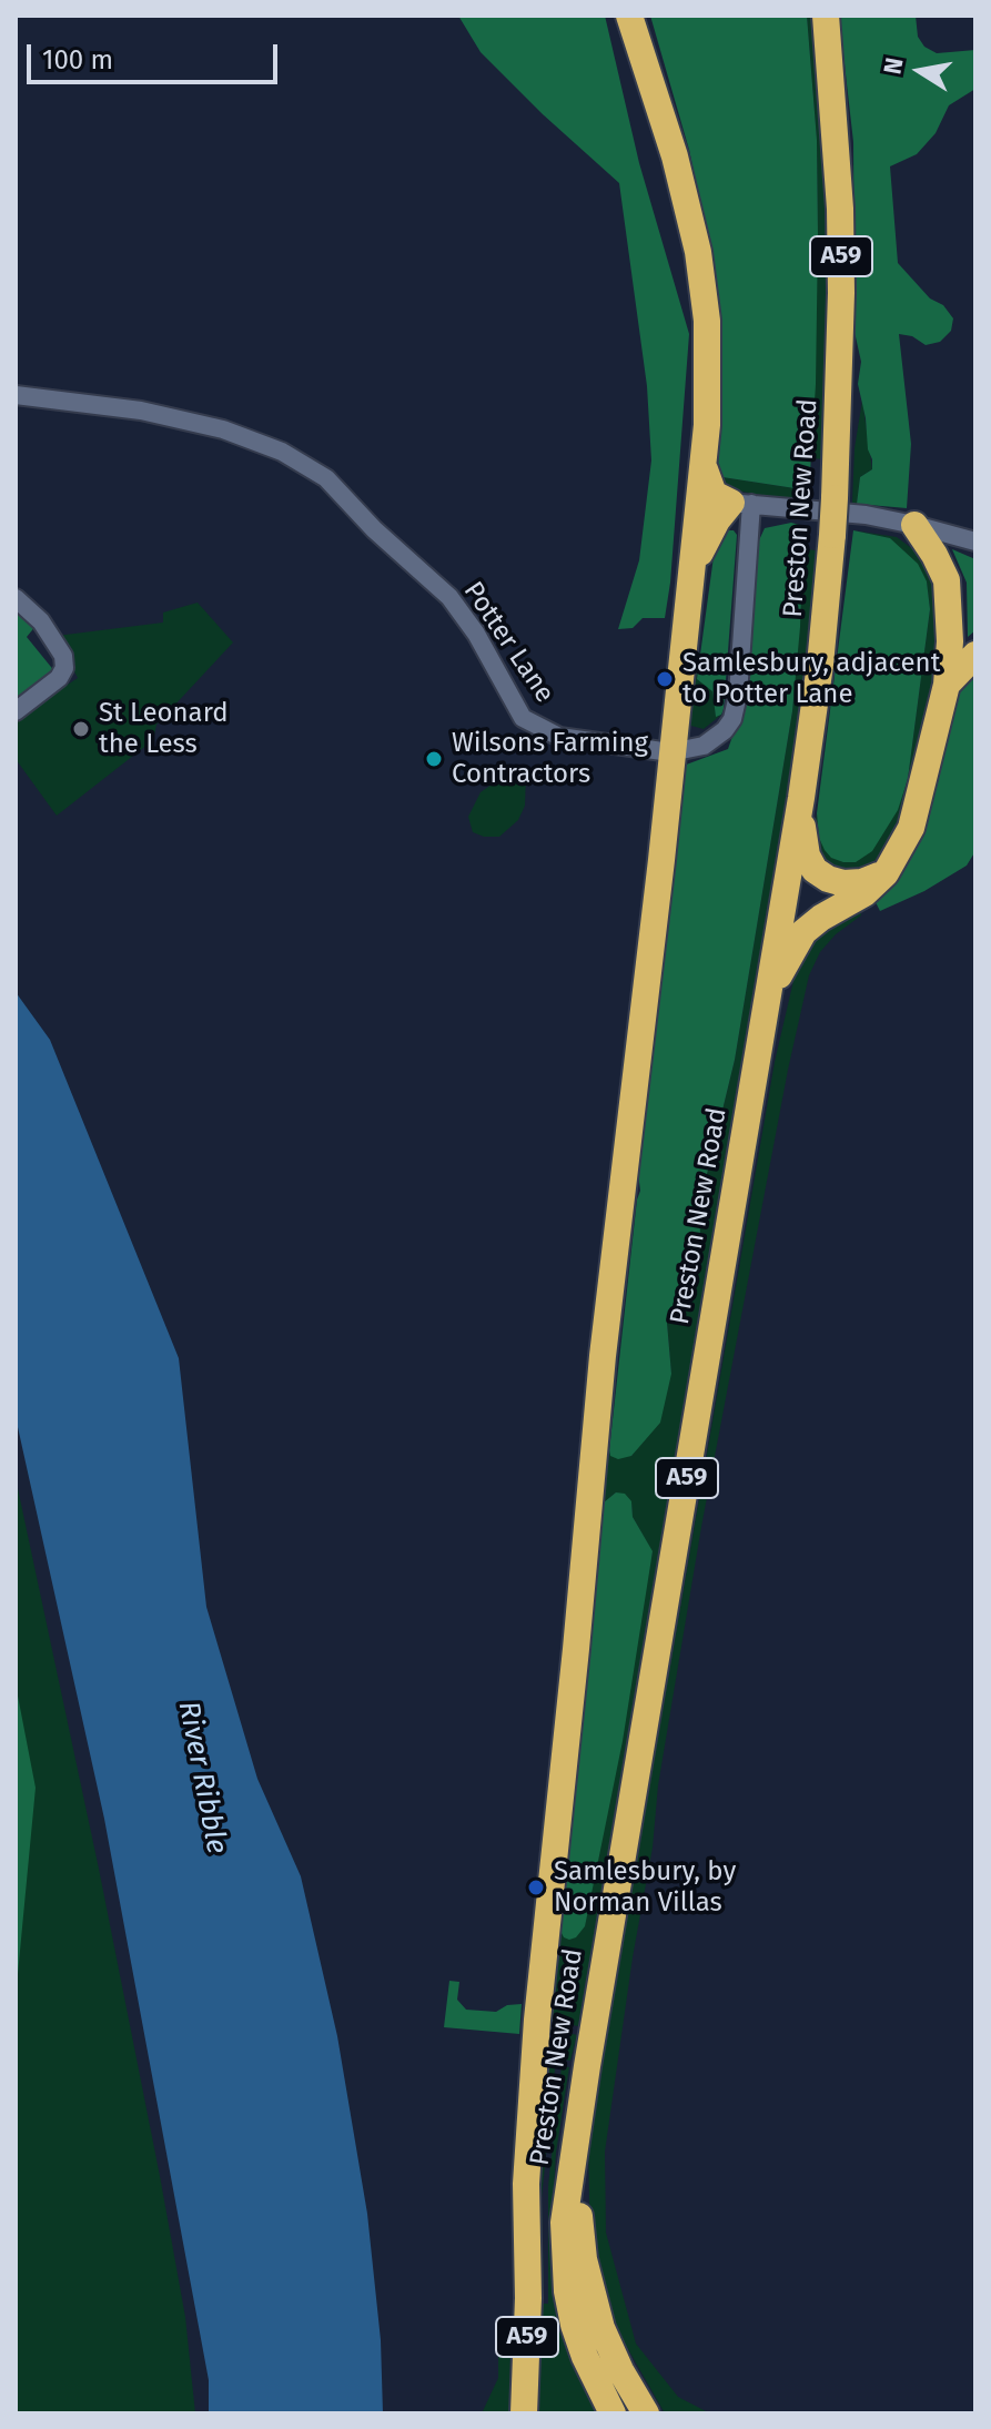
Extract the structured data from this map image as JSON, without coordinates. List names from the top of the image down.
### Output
{
  "streets": {
    "highway": ["A59", "Preston New Road"],
    "street": ["Potter Lane"]
  },
  "crossings": [
    ["Preston New Road", "Potter Lane"]
  ],
  "water": ["River Ribble"],
  "places": [
    "Samlesbury, adjacent to Potter Lane",
    "St Leonard the Less",
    "Wilsons Farming Contractors",
    "Samlesbury, by Norman Villas"
  ],
  "scale_bar": "100 m",
  "north": "left"
}
